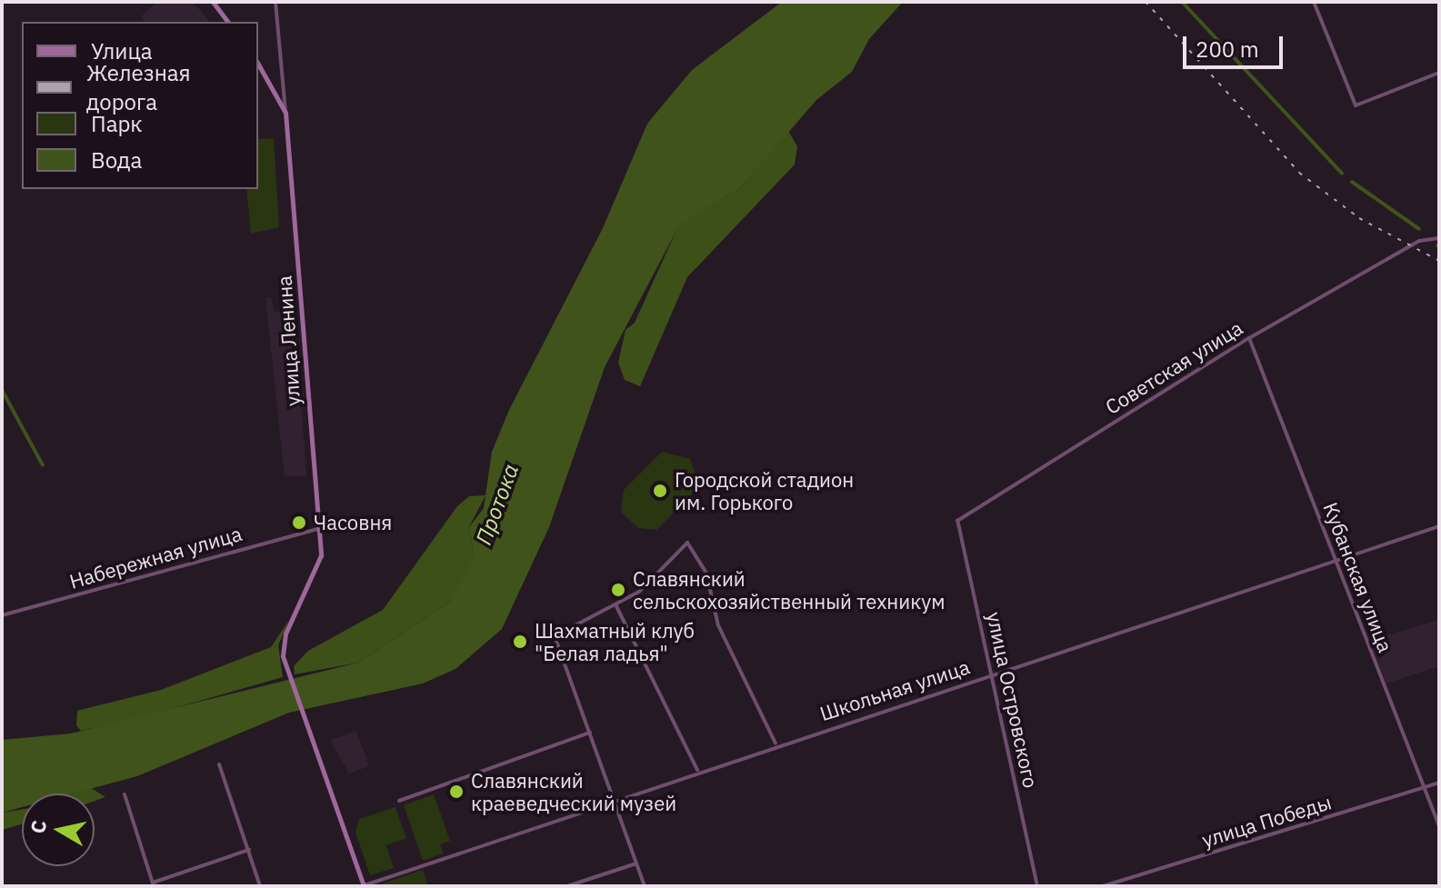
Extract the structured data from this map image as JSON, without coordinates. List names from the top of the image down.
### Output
{
  "streets": {
    "main road": ["улица Ленина"],
    "street": [
      "Советская улица",
      "Набережная улица",
      "Кубанская улица",
      "Школьная улица",
      "улица Островского",
      "улица Победы"
    ]
  },
  "crossings": [
    ["улица Ленина", "Набережная улица"],
    ["улица Ленина", "Школьная улица"],
    ["Советская улица", "Кубанская улица"],
    ["Советская улица", "улица Островского"],
    ["Кубанская улица", "Школьная улица"],
    ["Кубанская улица", "улица Победы"],
    ["Школьная улица", "улица Островского"]
  ],
  "water": ["Протока"],
  "places": [
    "Городской cтадион им. Горького",
    "Часовня",
    "Славянский сельскохозяйственный техникум",
    "Шахматный клуб \"Белая ладья\"",
    "Славянский краеведческий музей"
  ],
  "legend": [
    "Улица",
    "Железная дорога",
    "Парк",
    "Вода"
  ],
  "scale_bar": "200 m",
  "north": "left"
}
